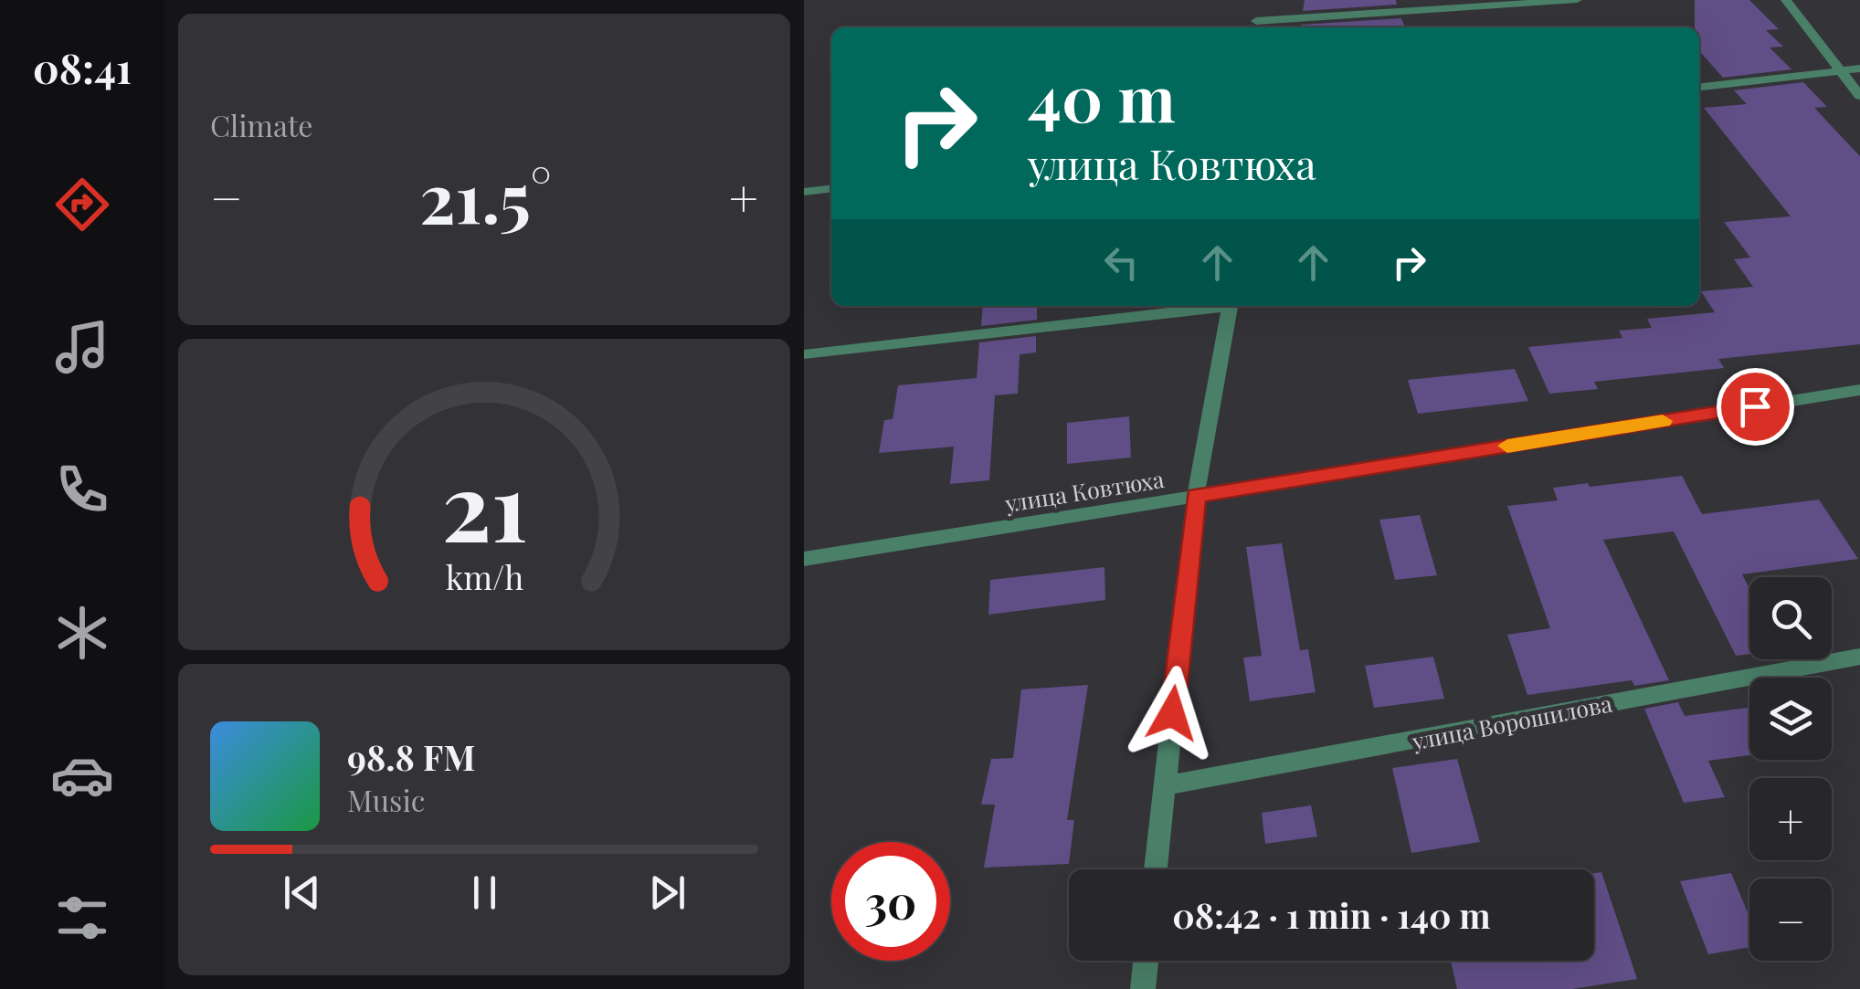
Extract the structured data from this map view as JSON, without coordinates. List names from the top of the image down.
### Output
{
  "streets": {
    "street": ["улица Ковтюха", "улица Ворошилова"]
  },
  "page": {
    "tabs": "08:41",
    "tile": "Climate",
    "turn": ["40 m", "улица Ковтюха"],
    "heat": ["−", "21.5°", "+"],
    "map_buttons": ["+", "−"],
    "song": ["98.8 FM", "Music"],
    "limit": "30",
    "trip": "08:42 · 1 min · 140 m",
    "gauge": ["21", "km/h"]
  }
}
